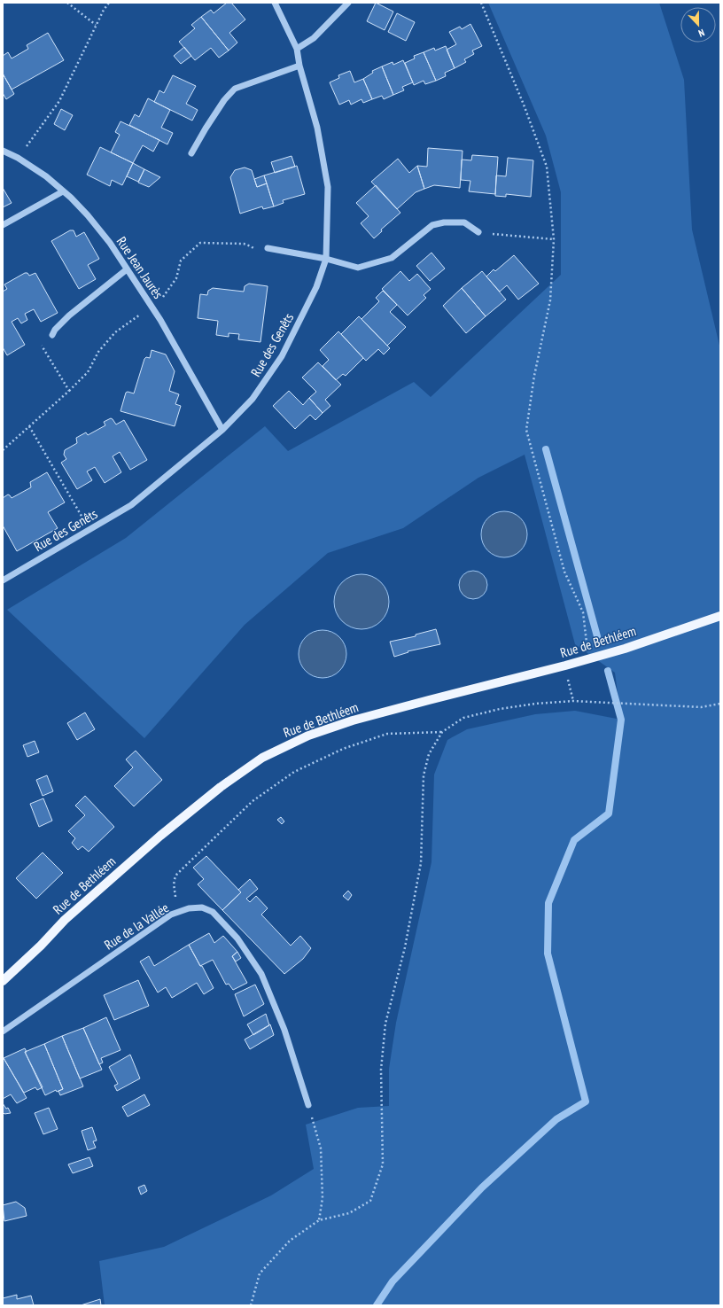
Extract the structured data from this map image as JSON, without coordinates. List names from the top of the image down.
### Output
{
  "streets": {
    "main road": ["Rue de Bethléem"],
    "street": ["Rue Jean Jaurès", "Rue des Genêts", "Rue de la Vallée"]
  },
  "crossings": [
    ["Rue Jean Jaurès", "Rue des Genêts"]
  ],
  "north": "bottom"
}
